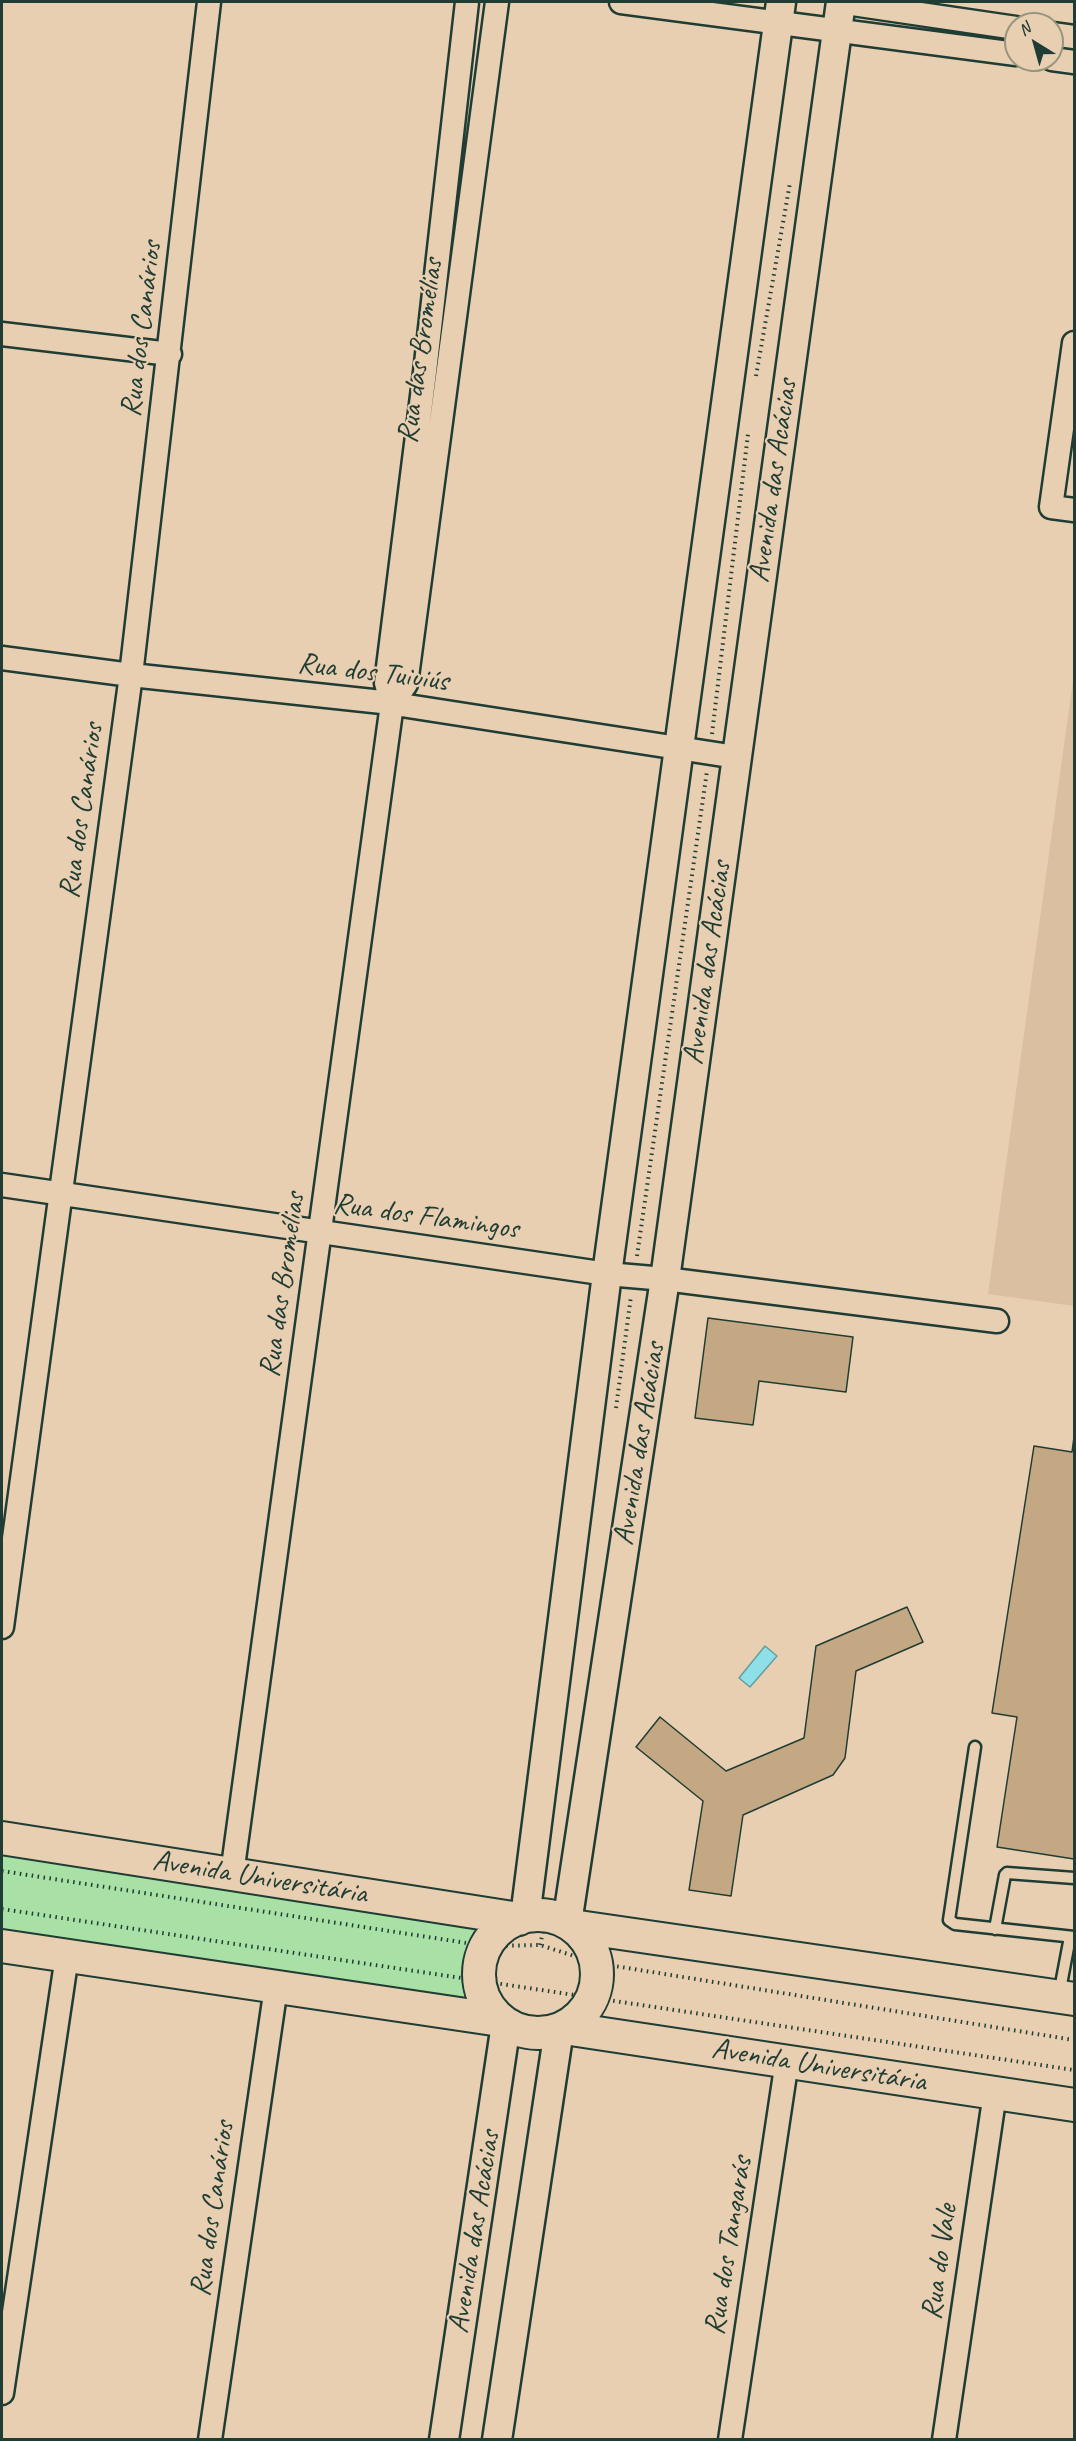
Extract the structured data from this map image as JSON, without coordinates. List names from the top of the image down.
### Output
{
  "streets": {
    "main road": ["Avenida Universitária"],
    "street": [
      "Rua dos Canários",
      "Rua das Bromélias",
      "Avenida das Acácias",
      "Rua dos Tuiuiús",
      "Rua dos Flamingos",
      "Rua dos Tangarás",
      "Rua do Vale"
    ]
  },
  "crossings": [
    ["Rua dos Canários", "Rua dos Tuiuiús"],
    ["Rua dos Canários", "Rua dos Flamingos"],
    ["Rua das Bromélias", "Rua dos Tuiuiús"],
    ["Rua das Bromélias", "Rua dos Flamingos"],
    ["Rua das Bromélias", "Avenida Universitária"],
    ["Avenida das Acácias", "Rua dos Tuiuiús"],
    ["Avenida das Acácias", "Rua dos Flamingos"],
    ["Avenida das Acácias", "Avenida Universitária"],
    ["Avenida Universitária", "Rua dos Tangarás"],
    ["Avenida Universitária", "Rua do Vale"]
  ],
  "north": "top left"
}
